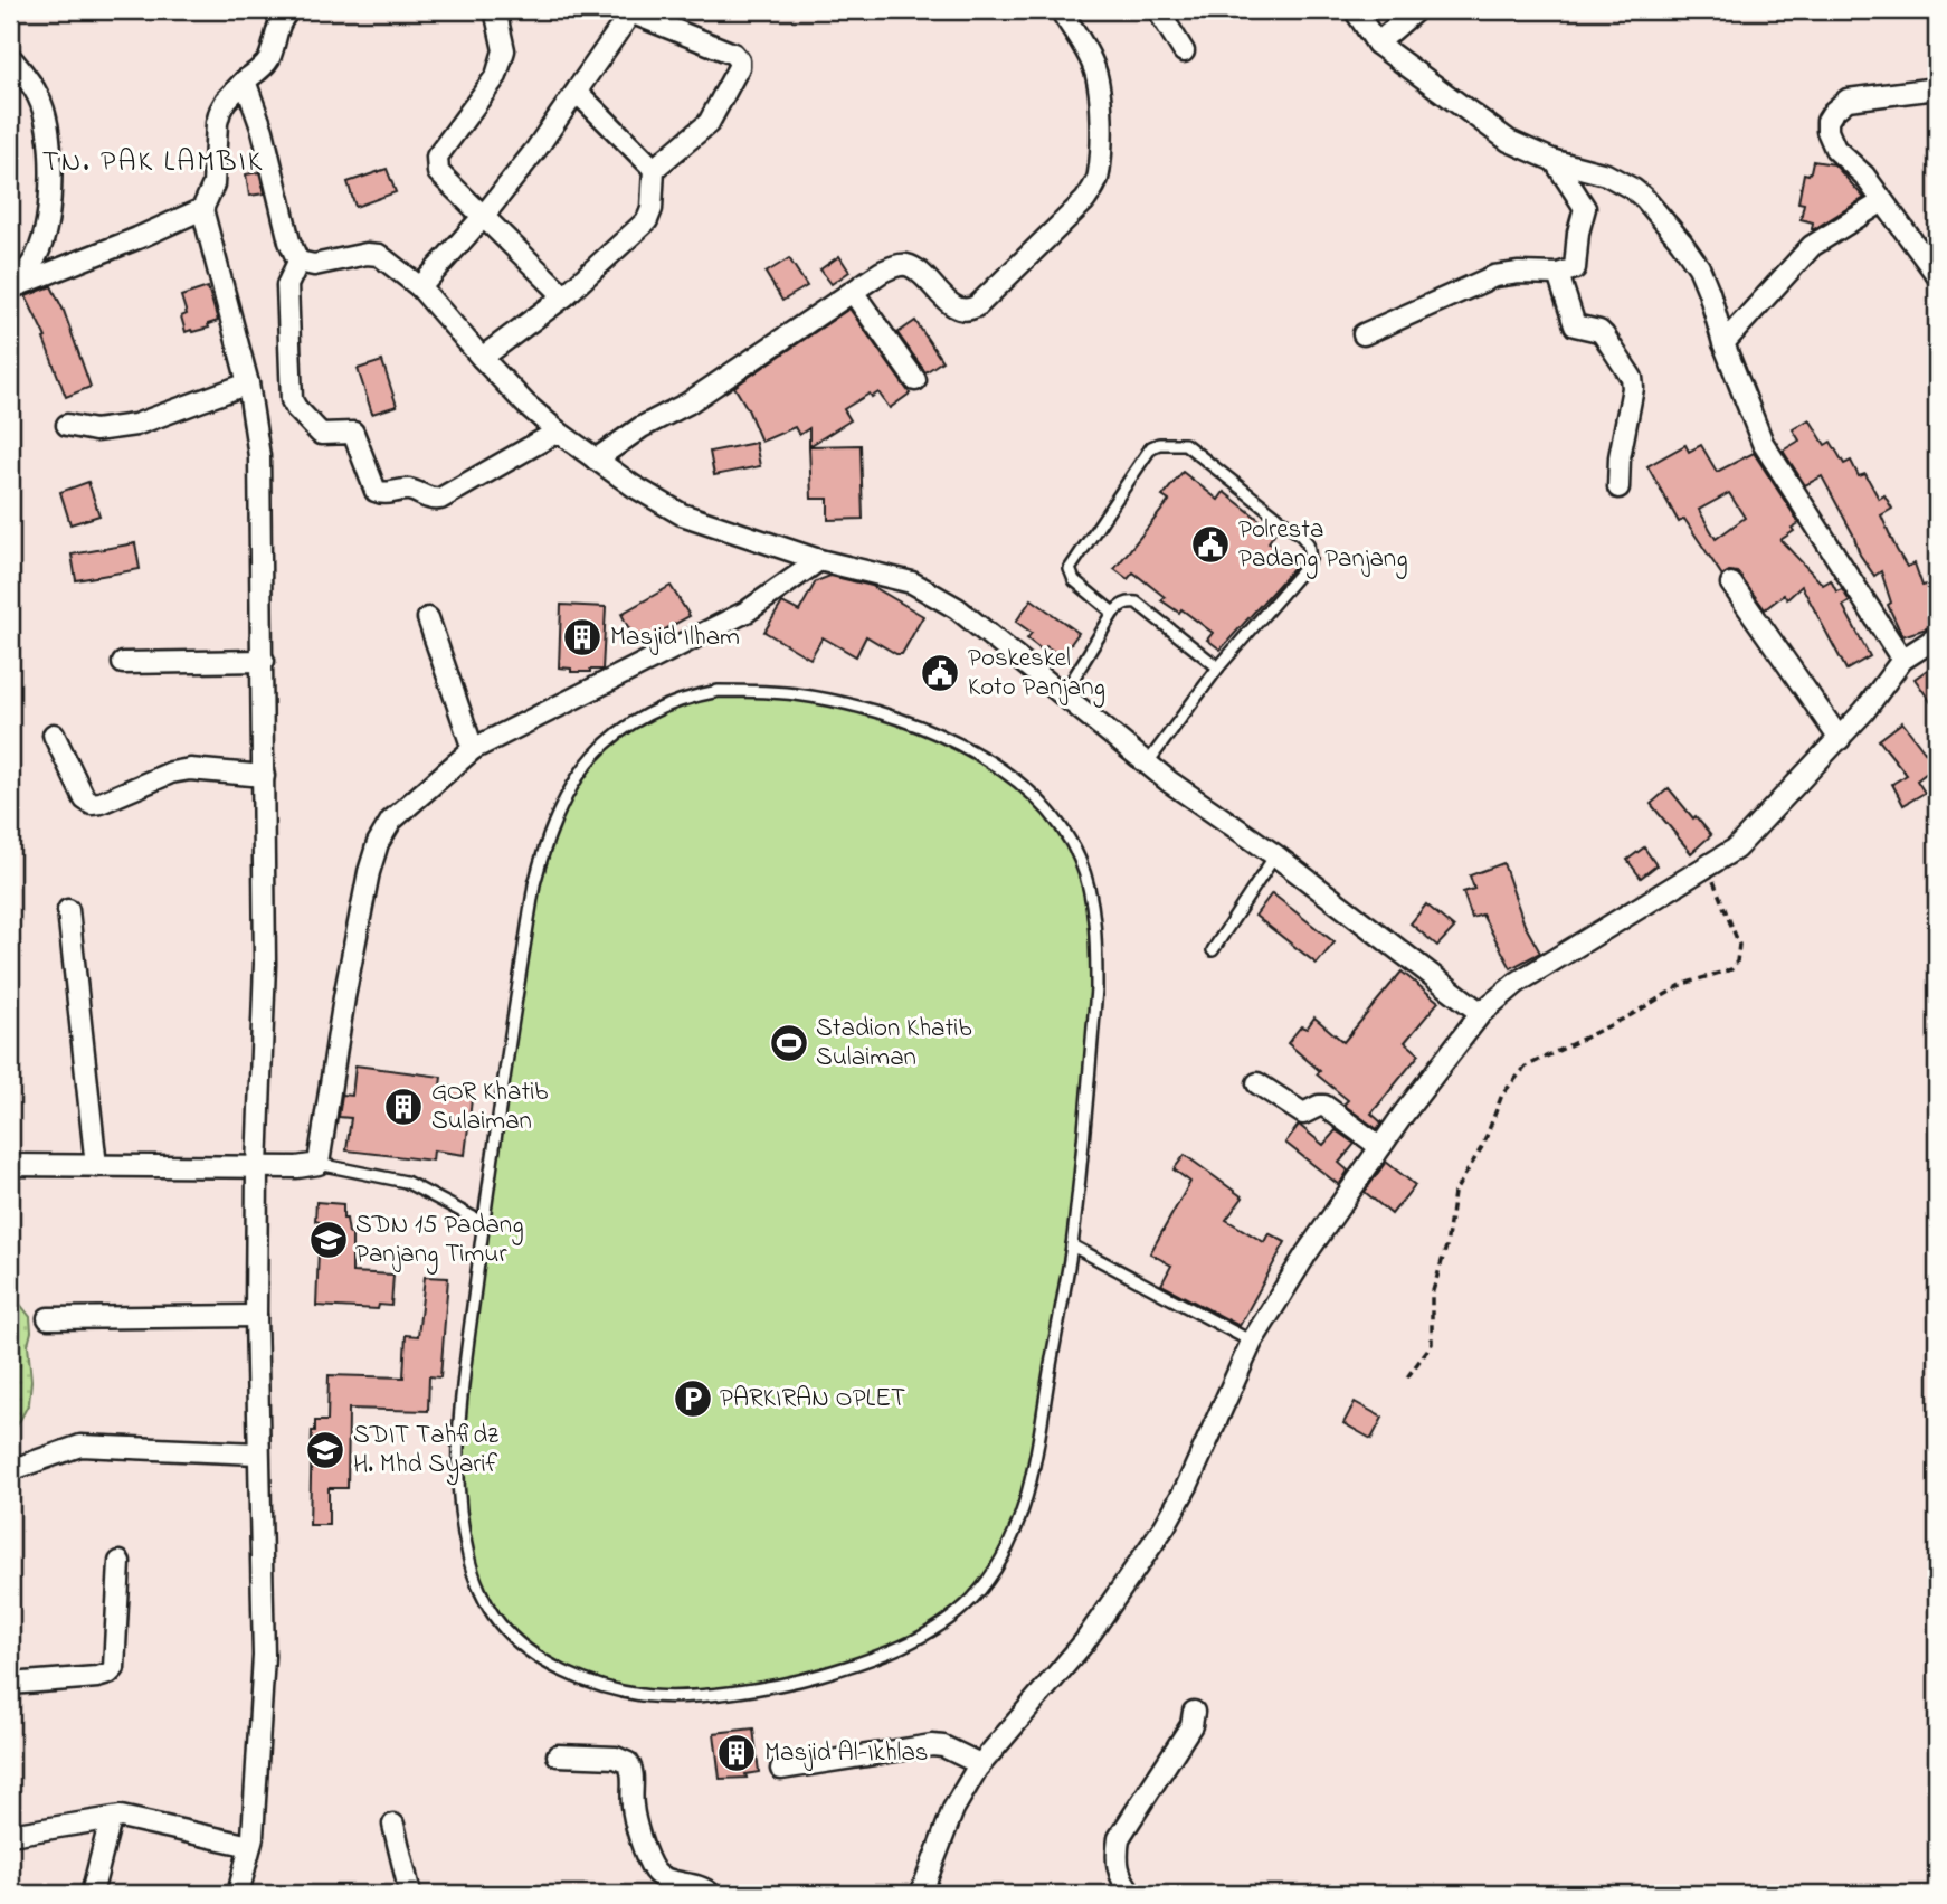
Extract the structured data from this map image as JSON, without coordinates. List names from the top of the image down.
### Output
{
  "districts": ["TN. PAK LAMBIK"],
  "places": {
    "public building": ["Polresta Padang Panjang", "Poskeskel Koto Panjang"],
    "building": ["Masjid Ilham", "GOR Khatib Sulaiman", "Masjid Al-Ikhlas"],
    "sports": ["Stadion Khatib Sulaiman"],
    "school or university": ["SDN 15 Padang Panjang Timur", "SDIT Tahfidz H. Mhd Syarif"],
    "parking": ["PARKIRAN OPLET"]
  }
}
